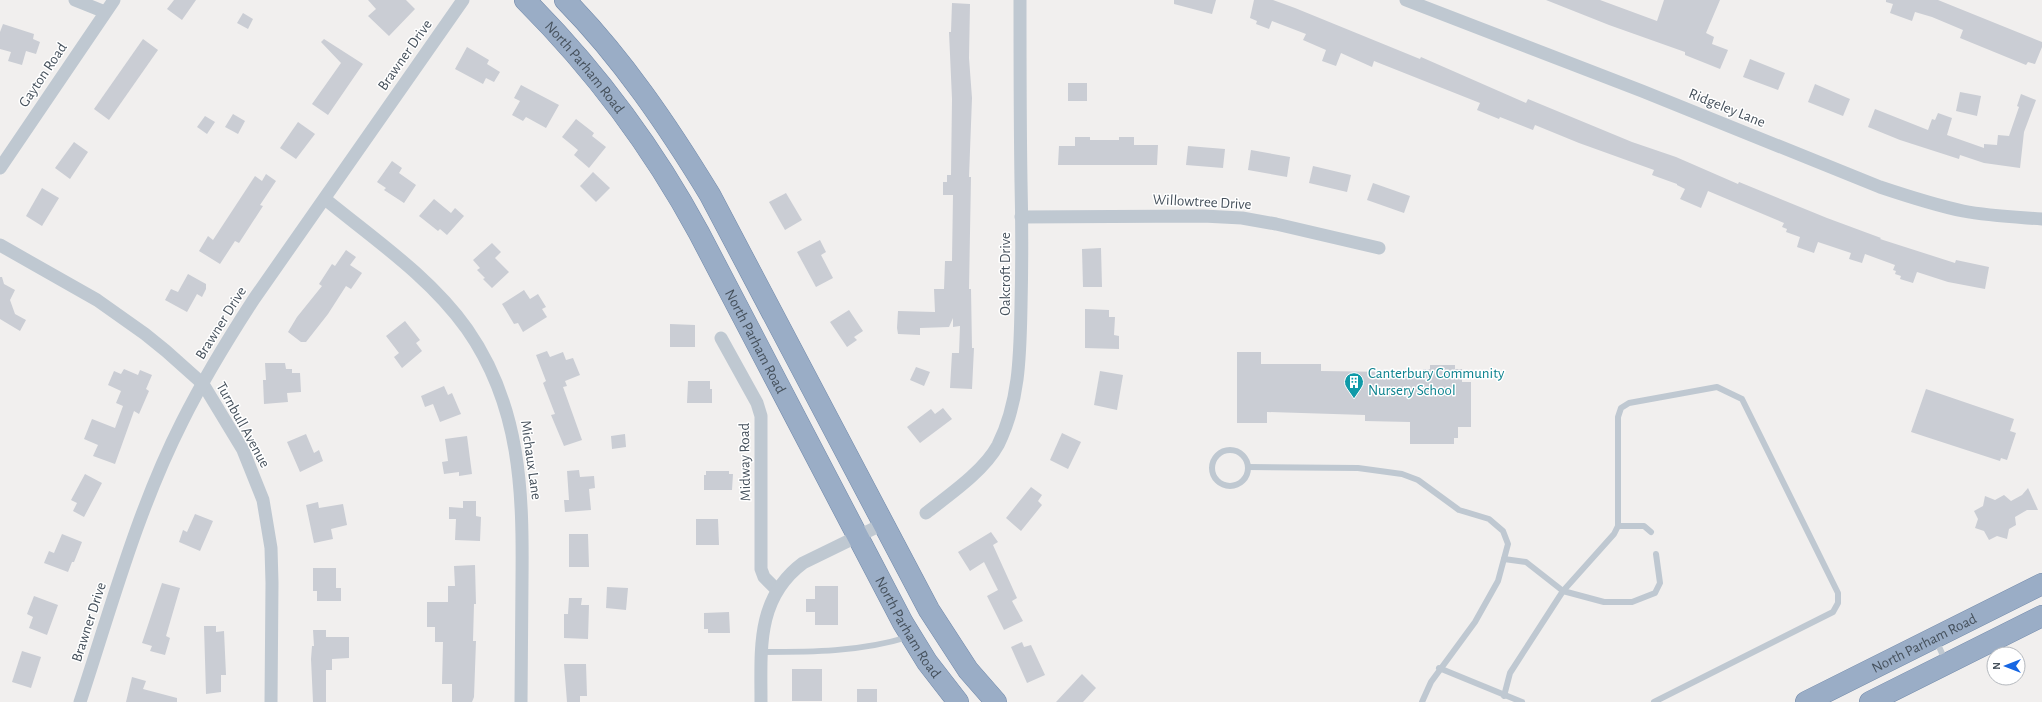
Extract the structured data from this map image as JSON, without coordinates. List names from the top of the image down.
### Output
{
  "streets": {
    "highway": ["North Parham Road"],
    "street": [
      "Brawner Drive",
      "Gayton Road",
      "Ridgeley Lane",
      "Willowtree Drive",
      "Oakcroft Drive",
      "Turnbull Avenue",
      "Michaux Lane",
      "Midway Road"
    ]
  },
  "crossings": [
    ["Brawner Drive", "Turnbull Avenue"],
    ["Brawner Drive", "Michaux Lane"],
    ["Willowtree Drive", "Oakcroft Drive"]
  ],
  "places": {
    "building": ["Canterbury Community Nursery School"]
  },
  "north": "left"
}
